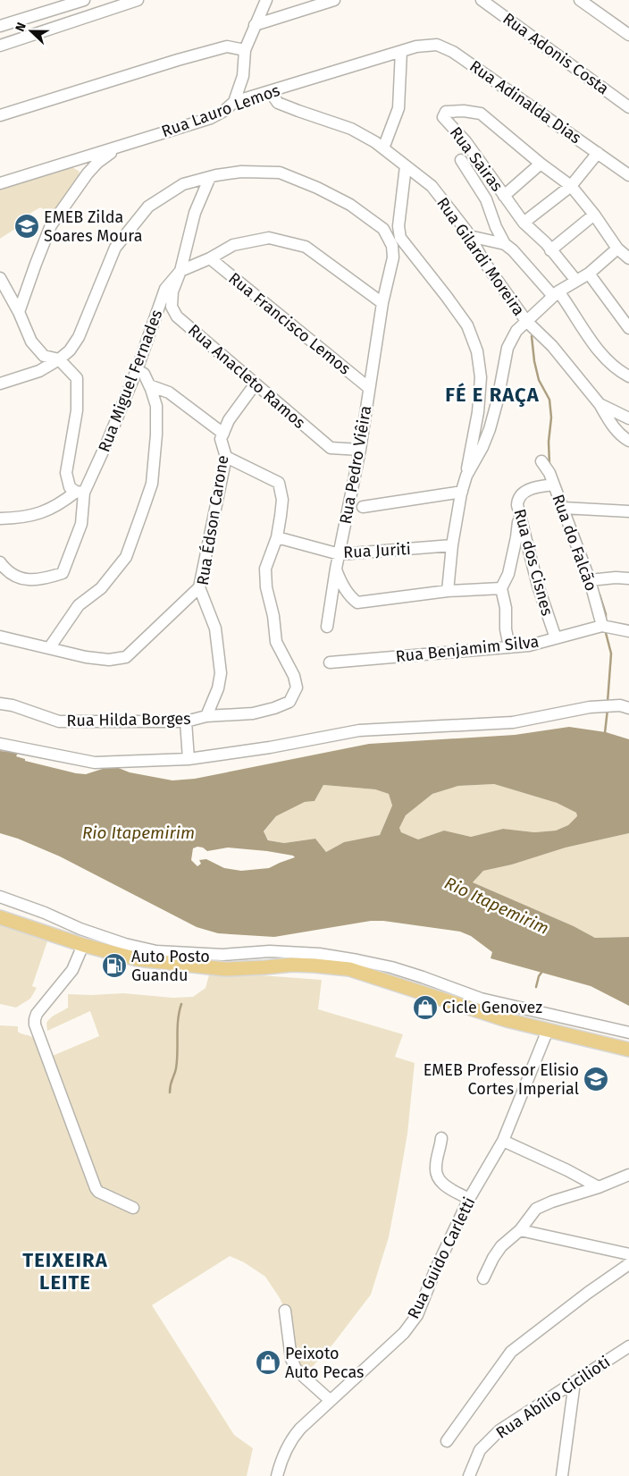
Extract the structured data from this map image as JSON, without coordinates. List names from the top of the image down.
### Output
{
  "streets": {
    "street": [
      "Rua Adonis Costa",
      "Rua Adinalda Dias",
      "Rua Lauro Lemos",
      "Rua Sairas",
      "Rua Gilardi Moreira",
      "Rua Francisco Lemos",
      "Rua Anacleto Ramos",
      "Rua Miguel Fernades",
      "Rua Pedro Viêira",
      "Rua Édson Carone",
      "Rua do Falcão",
      "Rua Juriti",
      "Rua dos Cisnes",
      "Rua Benjamim Silva",
      "Rua Hilda Borges",
      "Rua Guido Carletti",
      "Rua Abílio Cicilioti"
    ]
  },
  "crossings": [
    ["Rua Adinalda Dias", "Rua Lauro Lemos"],
    ["Rua Lauro Lemos", "Rua Gilardi Moreira"],
    ["Rua Francisco Lemos", "Rua Pedro Viêira"],
    ["Rua Anacleto Ramos", "Rua Miguel Fernades"],
    ["Rua Anacleto Ramos", "Rua Pedro Viêira"],
    ["Rua Anacleto Ramos", "Rua Édson Carone"],
    ["Rua Pedro Viêira", "Rua Juriti"],
    ["Rua Édson Carone", "Rua Hilda Borges"],
    ["Rua do Falcão", "Rua dos Cisnes"],
    ["Rua do Falcão", "Rua Benjamim Silva"],
    ["Rua Juriti", "Rua Hilda Borges"],
    ["Rua dos Cisnes", "Rua Benjamim Silva"]
  ],
  "districts": ["FÉ E RAÇA", "TEIXEIRA LEITE"],
  "water": ["Rio Itapemirim"],
  "places": {
    "school or university": ["EMEB Zilda Soares Moura", "EMEB Professor Elisio Cortes Imperial"],
    "fuel station": ["Auto Posto Guandu"],
    "shop": ["Cicle Genovez", "Peixoto Auto Pecas"]
  },
  "north": "left"
}
